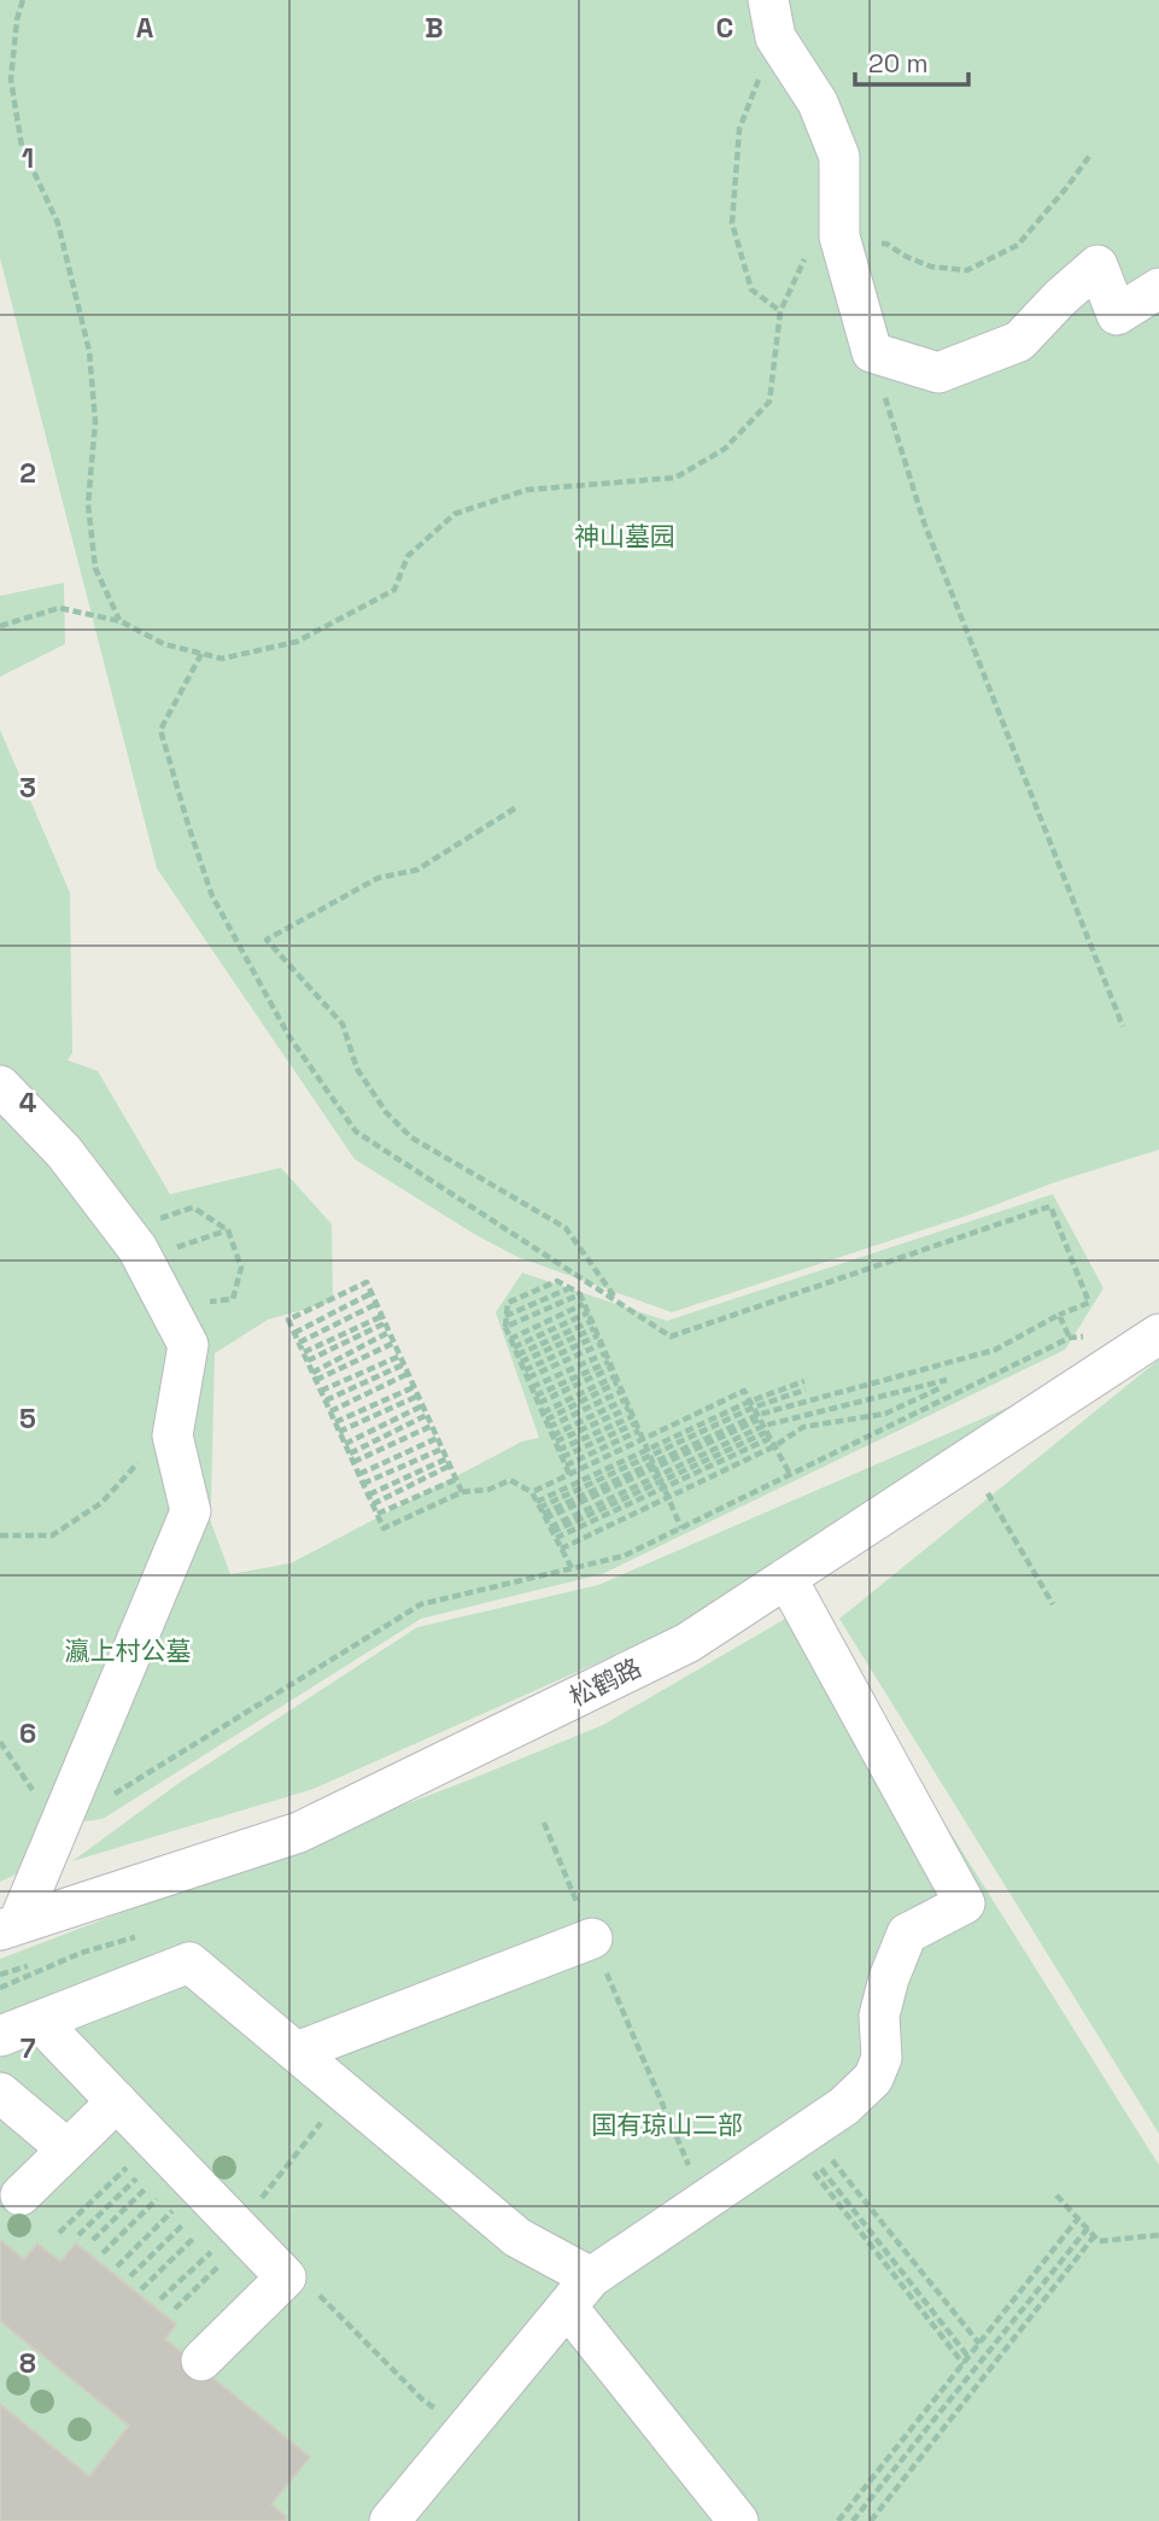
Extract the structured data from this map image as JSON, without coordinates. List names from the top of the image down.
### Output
{
  "streets": {
    "street": ["松鹤路"]
  },
  "parks": ["神山墓园", "瀛上村公墓", "国有琼山二部"],
  "scale_bar": "20 m",
  "grid": {
    "columns": ["A", "B", "C"],
    "rows": [
      "1",
      "2",
      "3",
      "4",
      "5",
      "6",
      "7",
      "8"
    ]
  }
}
